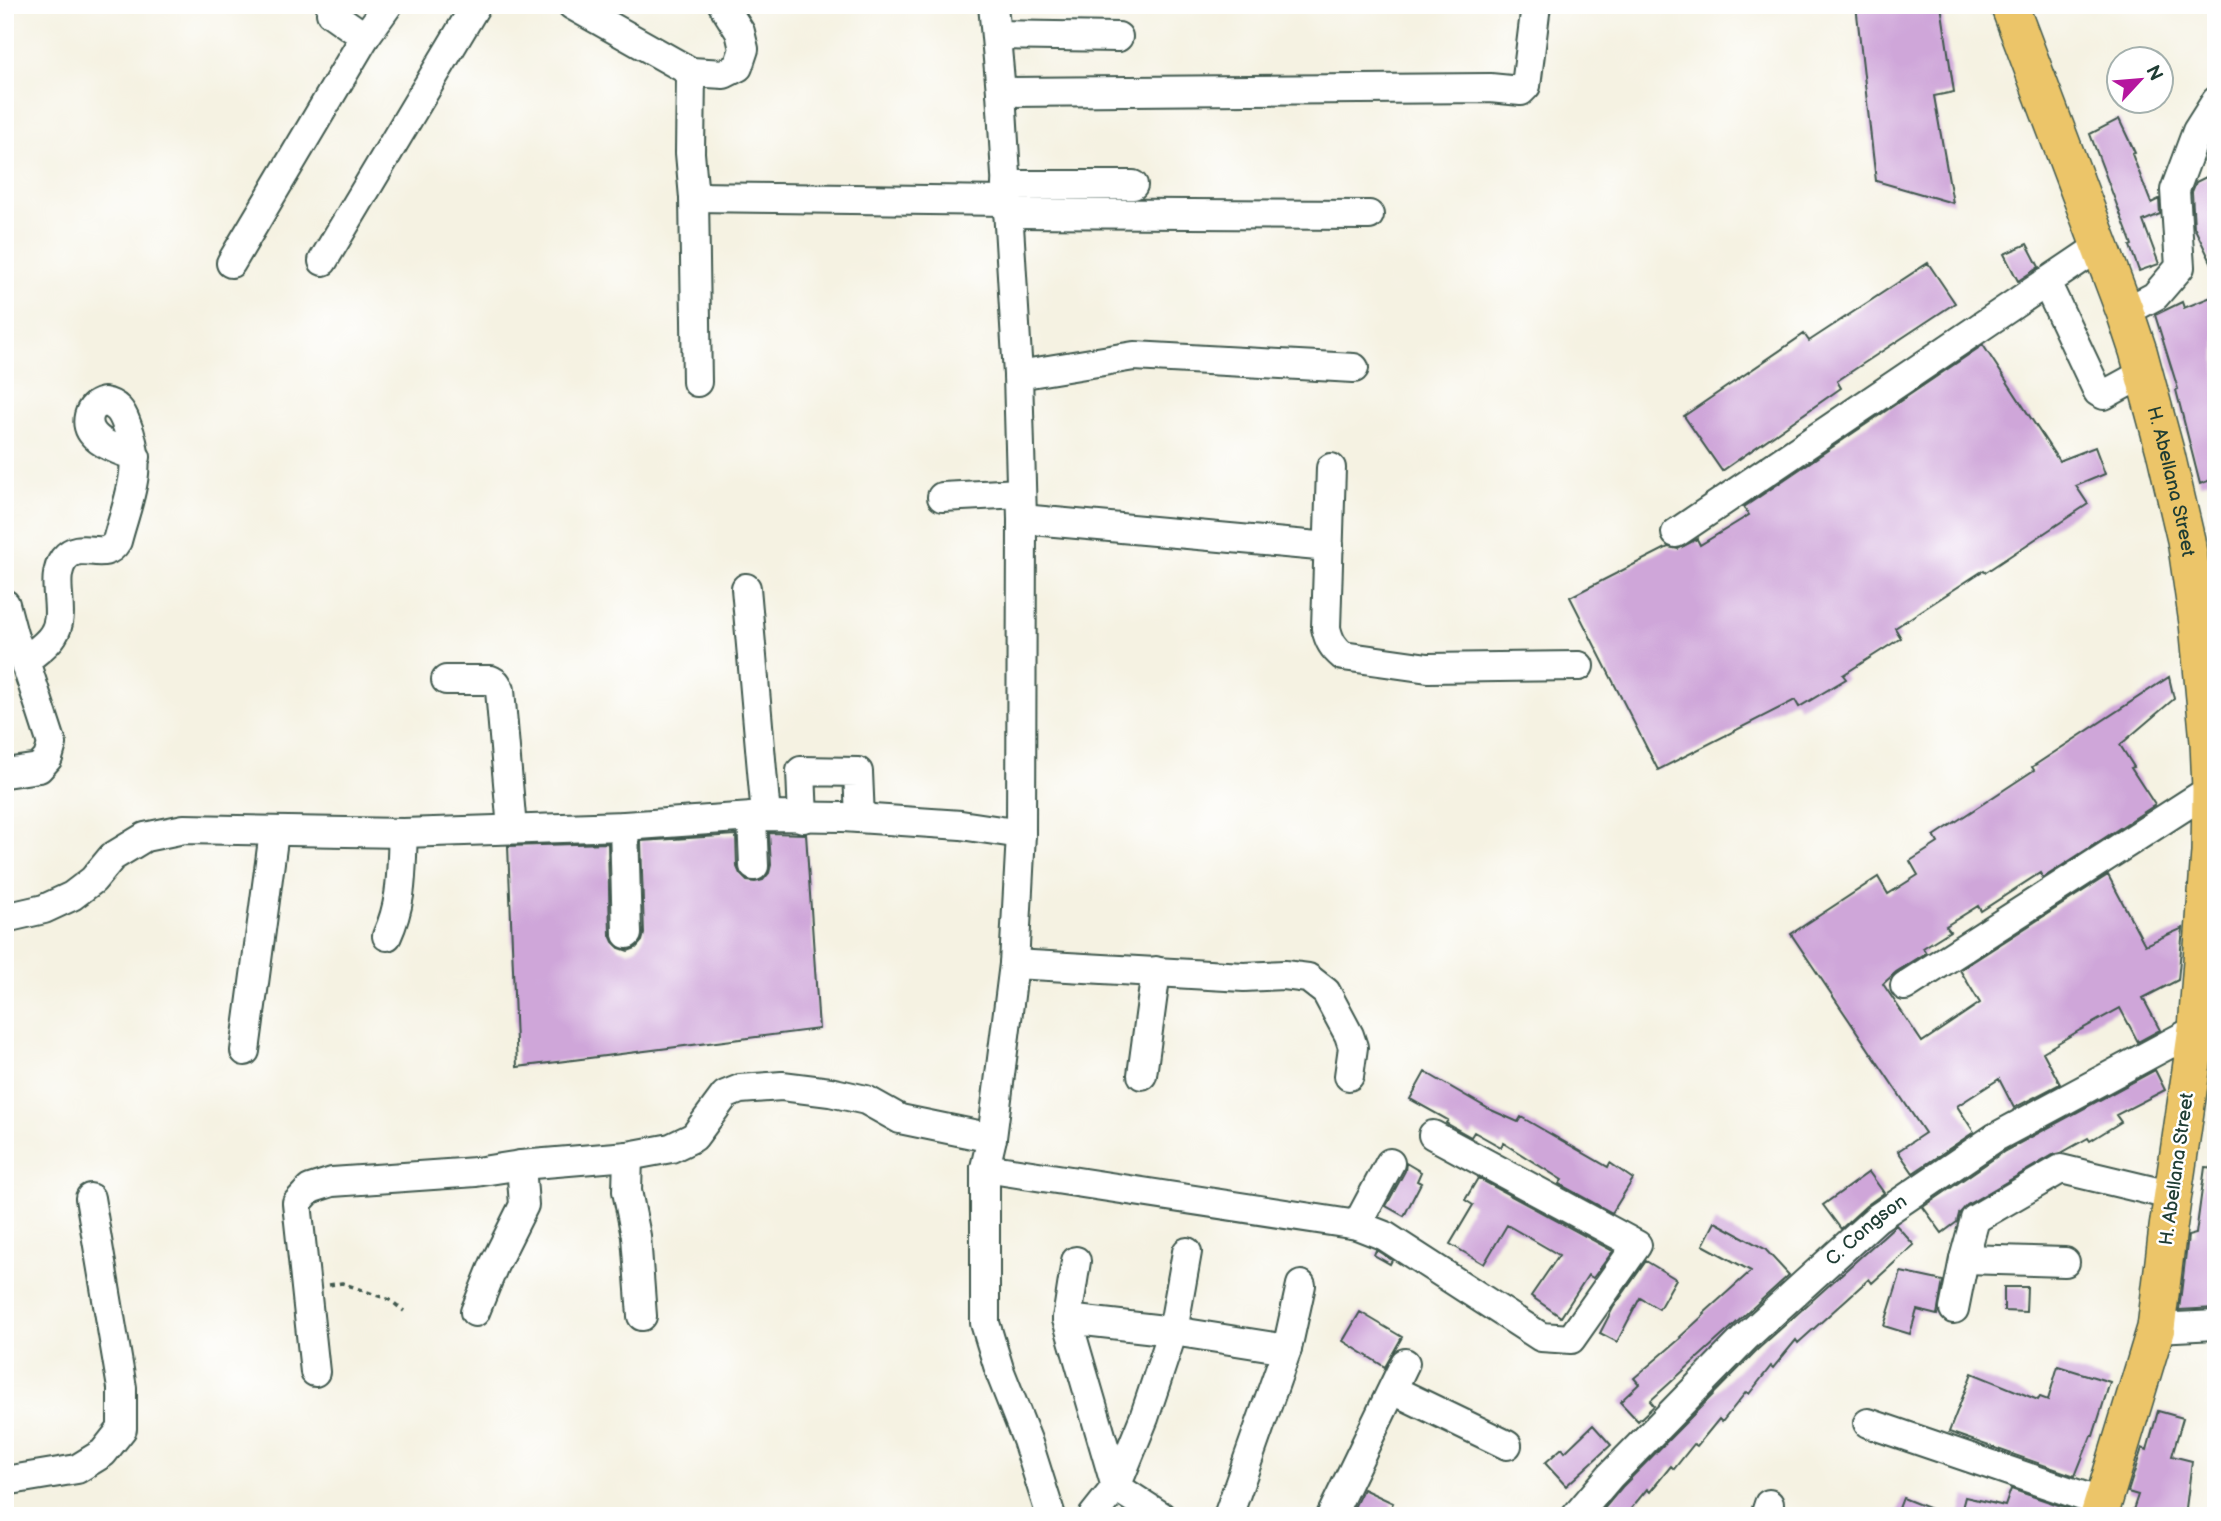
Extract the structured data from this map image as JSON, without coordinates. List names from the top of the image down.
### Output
{
  "streets": {
    "main road": ["H. Abellana Street"],
    "street": ["C. Congson"]
  },
  "crossings": [
    ["H. Abellana Street", "C. Congson"]
  ],
  "north": "top right"
}
